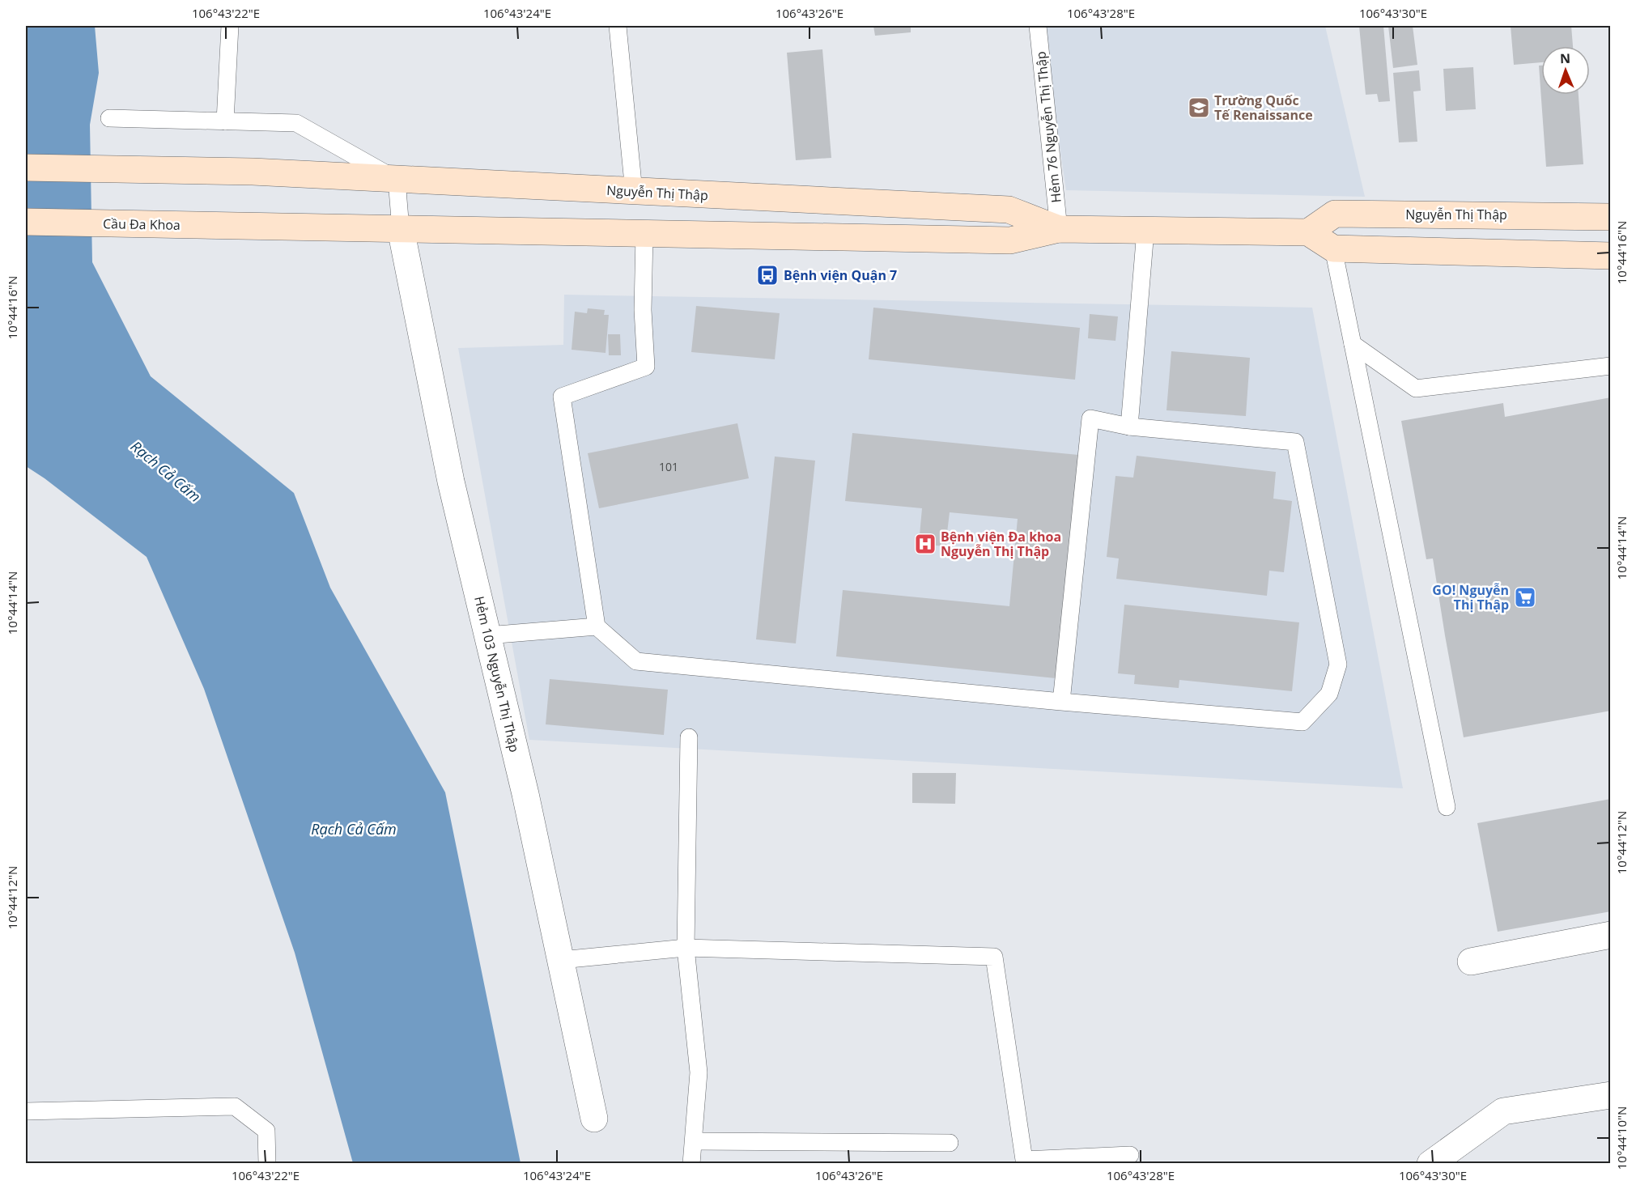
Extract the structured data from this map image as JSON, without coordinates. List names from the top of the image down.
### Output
{
  "streets": {
    "main road": ["Nguyễn Thị Thập", "Cầu Đa Khoa"],
    "street": ["Hẻm 103 Nguyễn Thị Thập"],
    "lane": ["Hẻm 76 Nguyễn Thị Thập"]
  },
  "crossings": [
    ["Hẻm 76 Nguyễn Thị Thập", "Nguyễn Thị Thập"],
    ["Nguyễn Thị Thập", "Cầu Đa Khoa"],
    ["Nguyễn Thị Thập", "Hẻm 103 Nguyễn Thị Thập"]
  ],
  "water": ["Rạch Cả Cấm"],
  "places": {
    "school or university": ["Trường Quốc Tế Renaissance"],
    "bus stop": ["Bệnh viện Quận 7"],
    "hospital": ["Bệnh viện Đa khoa Nguyễn Thị Thập"],
    "supermarket": ["GO! Nguyễn Thị Thập"]
  },
  "house_numbers": ["101"],
  "north": "top",
  "coordinates": [
    "106°43'22\"E",
    "106°43'24\"E",
    "106°43'26\"E",
    "106°43'28\"E",
    "106°43'30\"E",
    "10°44'16\"N",
    "10°44'14\"N",
    "10°44'12\"N",
    "10°44'10\"N"
  ]
}
